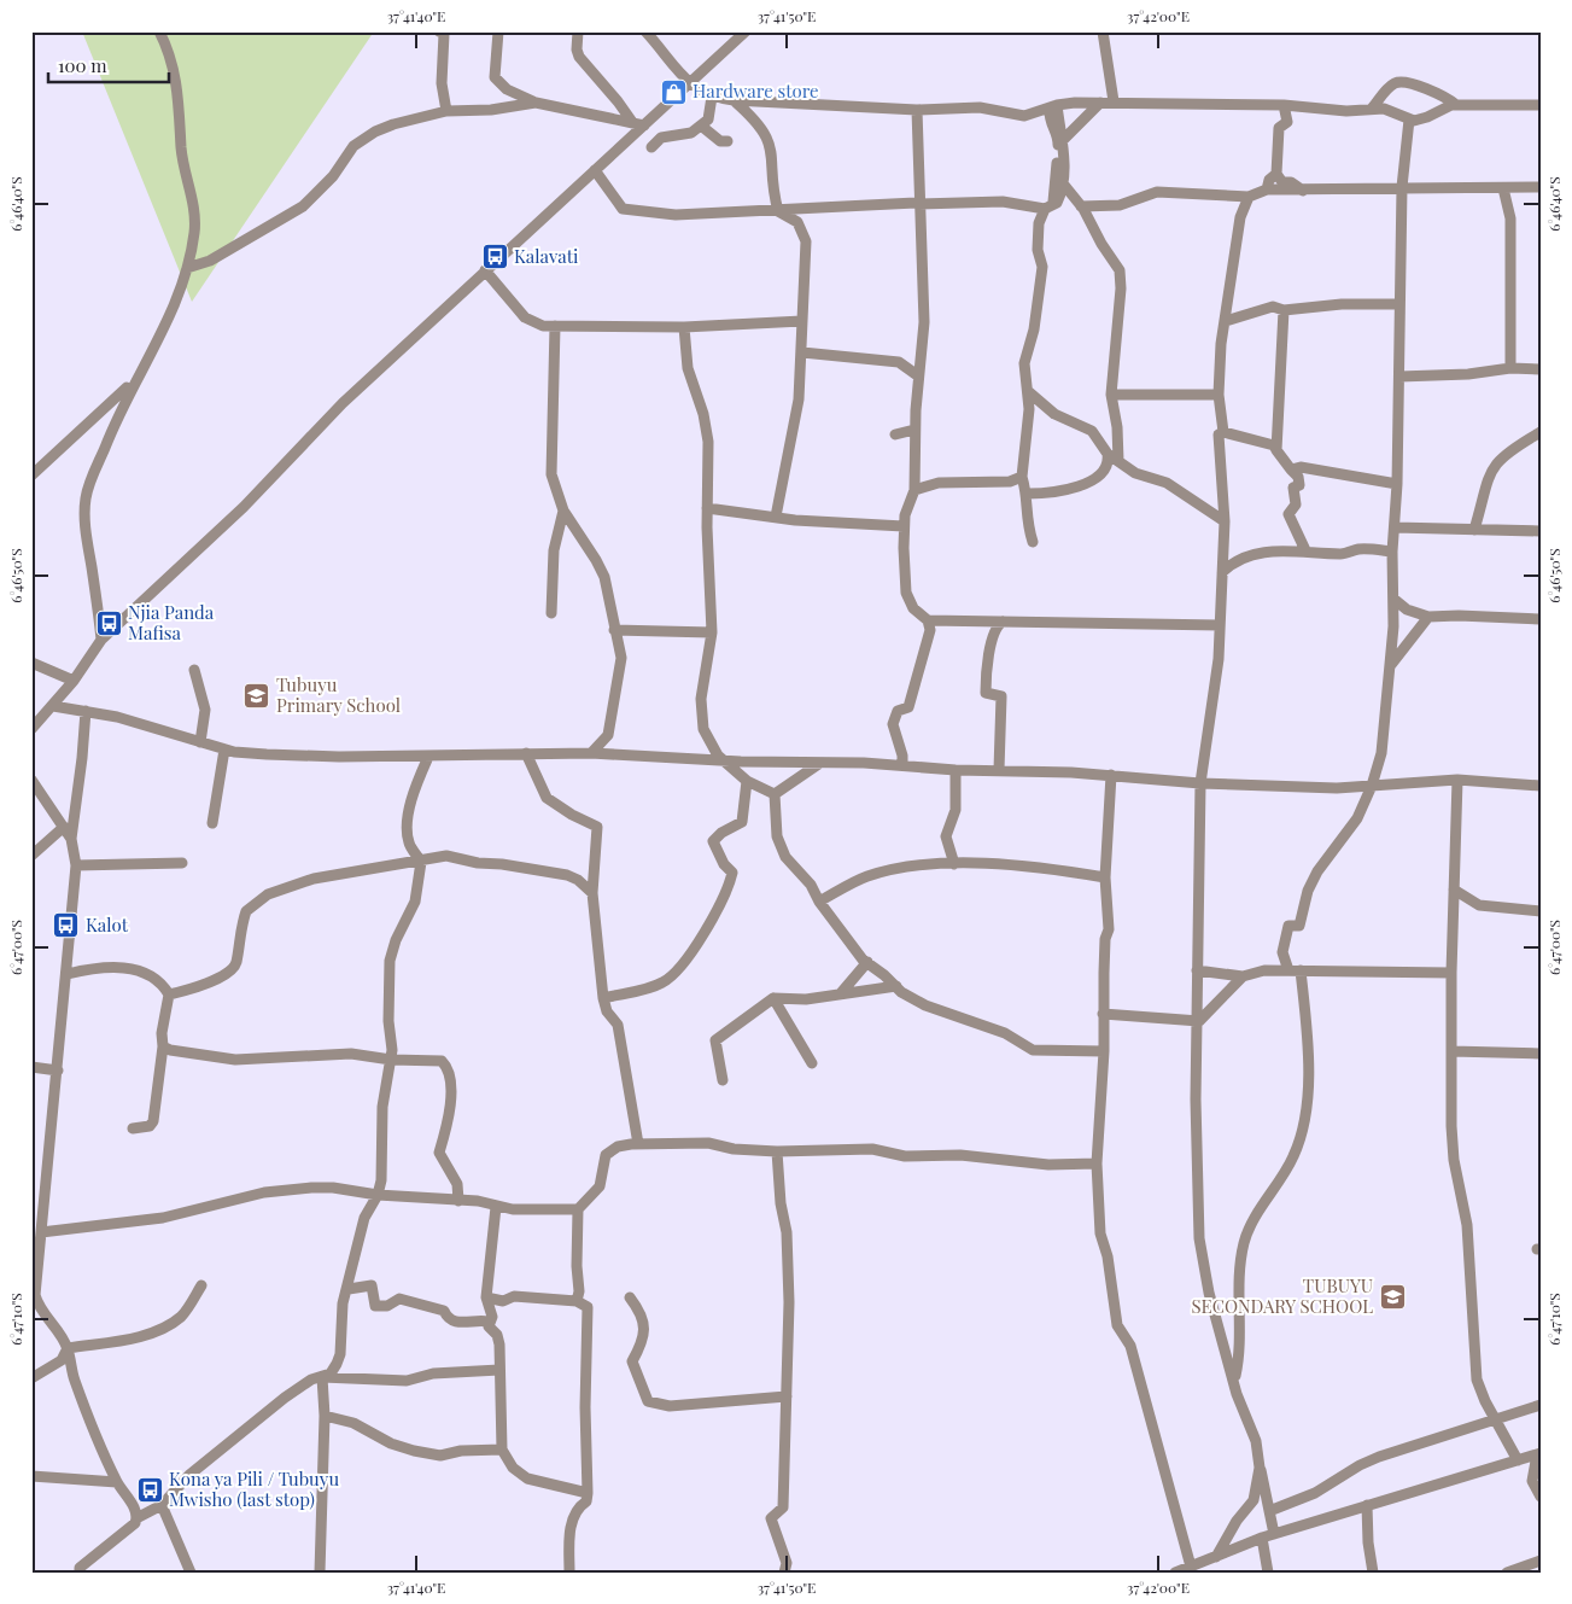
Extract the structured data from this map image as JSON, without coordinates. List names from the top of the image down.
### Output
{
  "places": {
    "shop": ["Hardware store"],
    "bus stop": [
      "Kalavati",
      "Njia Panda Mafisa",
      "Kalot",
      "Kona ya Pili / Tubuyu Mwisho (last stop)"
    ],
    "school or university": ["Tubuyu Primary School", "TUBUYU SECONDARY SCHOOL"]
  },
  "scale_bar": "100 m",
  "coordinates": [
    "37°41'40\"E",
    "37°41'50\"E",
    "37°42'00\"E",
    "6°46'40\"S",
    "6°46'50\"S",
    "6°47'00\"S",
    "6°47'10\"S"
  ]
}
